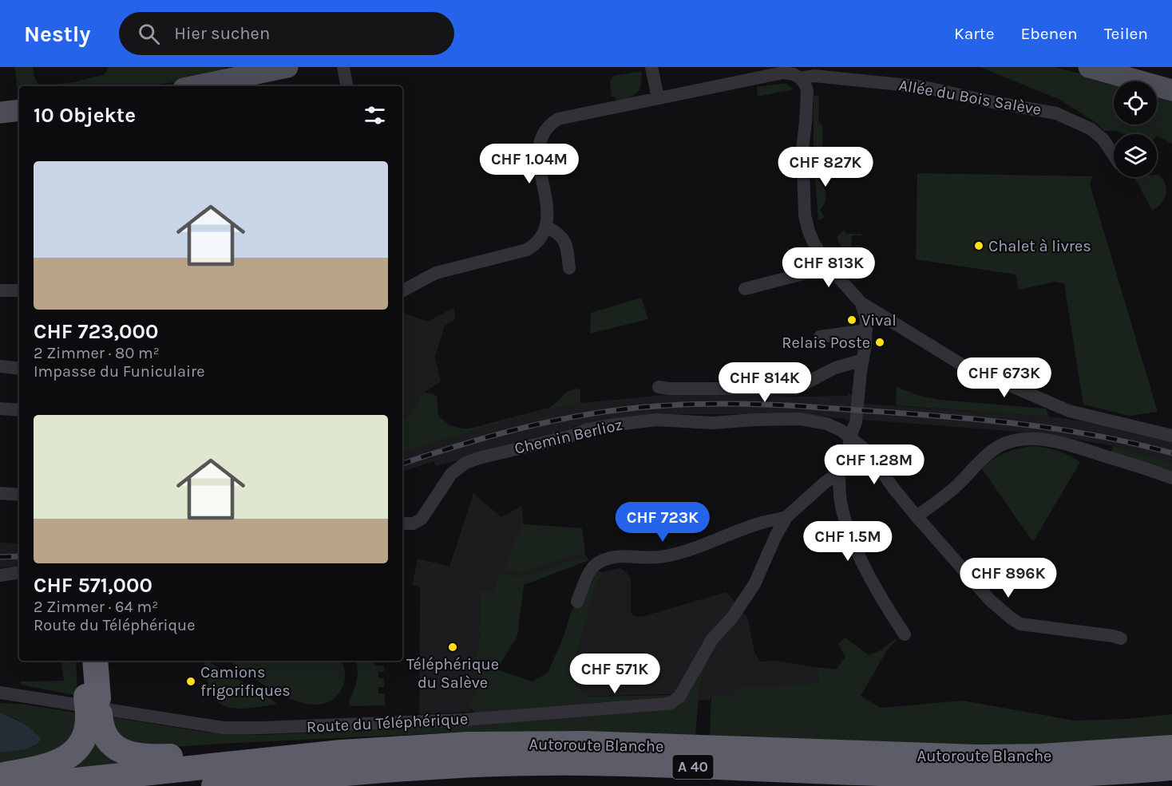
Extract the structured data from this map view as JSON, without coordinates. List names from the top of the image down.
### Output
{
  "streets": {
    "highway": ["Autoroute Blanche", "A 40"],
    "street": ["Allée du Bois Salève", "Chemin Berlioz", "Route du Téléphérique"]
  },
  "places": [
    "Chalet à livres",
    "Vival",
    "Relais Poste",
    "Téléphérique du Salève",
    "Camions frigorifiques"
  ],
  "page": {
    "header": "Nestly",
    "search": "Hier suchen",
    "nav": ["Karte", "Ebenen", "Teilen"],
    "heading": "10 Objekte",
    "price": [
      "CHF 1.04M",
      "CHF 827K",
      "CHF 813K",
      "CHF 673K",
      "CHF 814K",
      "CHF 1.28M",
      "CHF 723K",
      "CHF 1.5M",
      "CHF 896K",
      "CHF 571K"
    ],
    "list": [
      {
        "name": "CHF 723,000",
        "note": "2 Zimmer · 80 m² · Impasse du Funiculaire"
      },
      {
        "name": "CHF 571,000",
        "note": "2 Zimmer · 64 m² · Route du Téléphérique"
      }
    ]
  }
}
